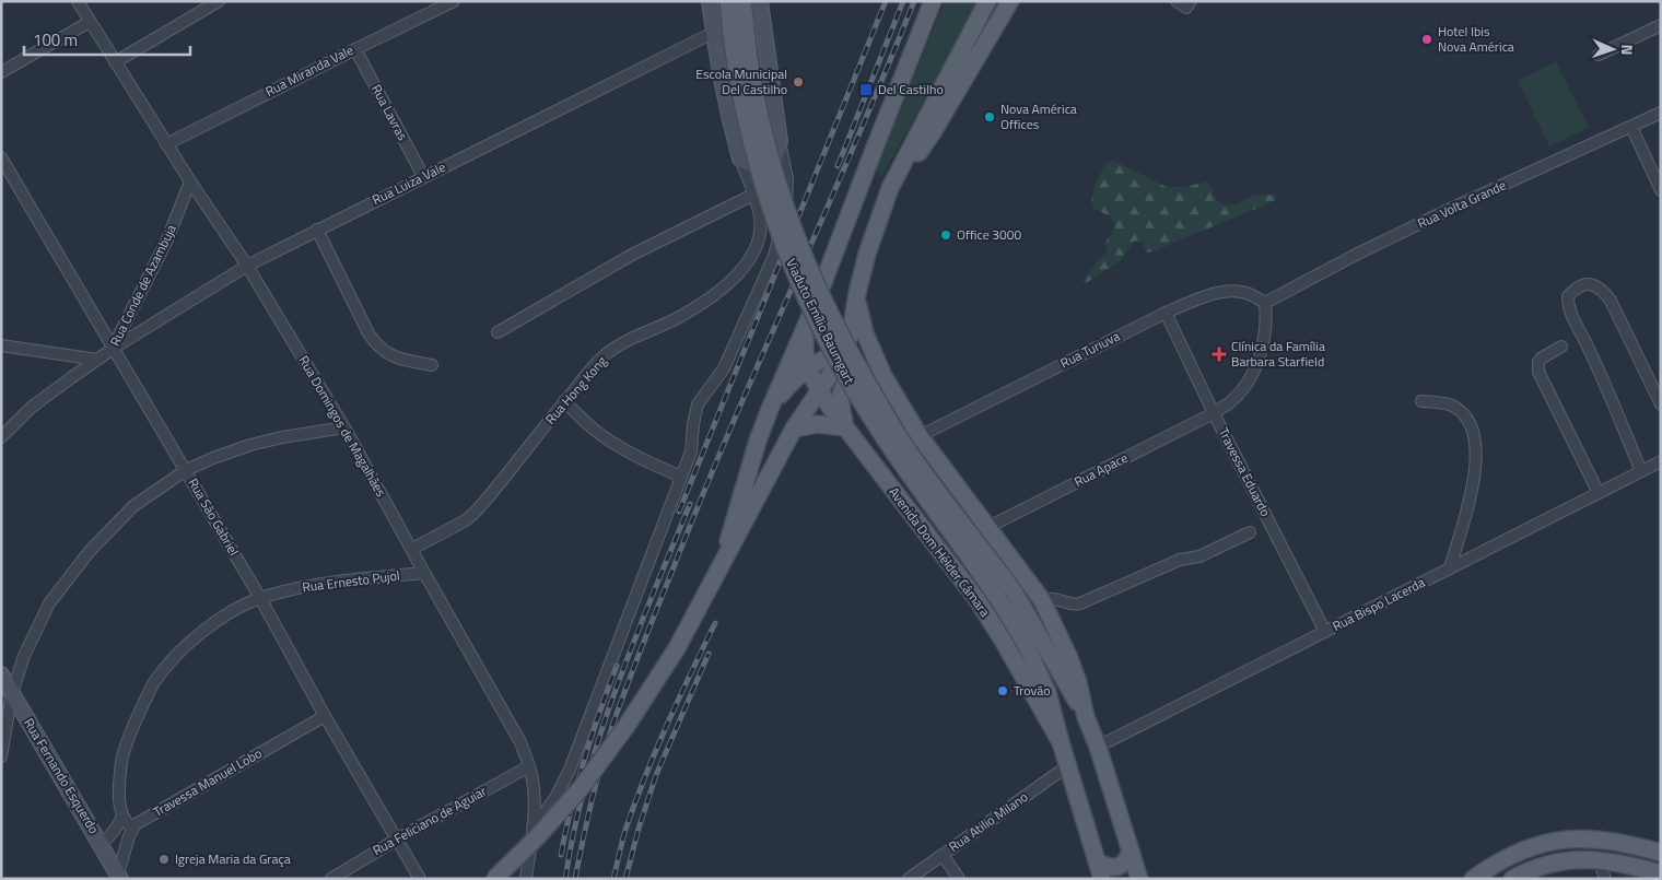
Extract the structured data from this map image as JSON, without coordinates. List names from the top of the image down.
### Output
{
  "streets": {
    "main road": ["Viaduto Emílio Baumgart", "Avenida Dom Hélder Câmara"],
    "street": [
      "Rua Miranda Vale",
      "Rua Lavras",
      "Rua Luiza Vale",
      "Rua Volta Grande",
      "Rua Conde de Azambuja",
      "Rua Turiuva",
      "Rua Hong Kong",
      "Rua Domingos de Magalhães",
      "Rua Apace",
      "Travessa Eduardo",
      "Rua São Gabriel",
      "Rua Ernesto Pujol",
      "Rua Bispo Lacerda",
      "Rua Fernando Esquerdo",
      "Travessa Manuel Lobo",
      "Rua Feliciano de Aguiar",
      "Rua Atilio Milano"
    ]
  },
  "crossings": [
    ["Rua Miranda Vale", "Rua Lavras"],
    ["Rua Miranda Vale", "Rua Domingos de Magalhães"],
    ["Rua Lavras", "Rua Luiza Vale"],
    ["Rua Luiza Vale", "Rua Conde de Azambuja"],
    ["Rua Luiza Vale", "Rua Domingos de Magalhães"],
    ["Rua Luiza Vale", "Rua São Gabriel"],
    ["Rua Volta Grande", "Rua Turiuva"],
    ["Rua Volta Grande", "Rua Apace"],
    ["Rua Conde de Azambuja", "Rua Domingos de Magalhães"],
    ["Rua Conde de Azambuja", "Rua São Gabriel"],
    ["Viaduto Emílio Baumgart", "Avenida Dom Hélder Câmara"],
    ["Rua Turiuva", "Rua Apace"],
    ["Rua Turiuva", "Travessa Eduardo"],
    ["Rua Hong Kong", "Rua Domingos de Magalhães"],
    ["Rua Domingos de Magalhães", "Rua Ernesto Pujol"],
    ["Rua Domingos de Magalhães", "Rua Feliciano de Aguiar"],
    ["Rua Apace", "Travessa Eduardo"],
    ["Travessa Eduardo", "Rua Bispo Lacerda"],
    ["Rua São Gabriel", "Rua Ernesto Pujol"],
    ["Rua São Gabriel", "Travessa Manuel Lobo"],
    ["Rua São Gabriel", "Rua Feliciano de Aguiar"],
    ["Avenida Dom Hélder Câmara", "Rua Atilio Milano"]
  ],
  "places": {
    "other": [
      "Hotel Ibis Nova América",
      "Escola Municipal Del Castilho",
      "Nova América Offices",
      "Office 3000",
      "Trovão",
      "Igreja Maria da Graça"
    ],
    "transit": ["Del Castilho"],
    "health": ["Clínica da Família Barbara Starfield"]
  },
  "scale_bar": "100 m",
  "north": "right"
}
